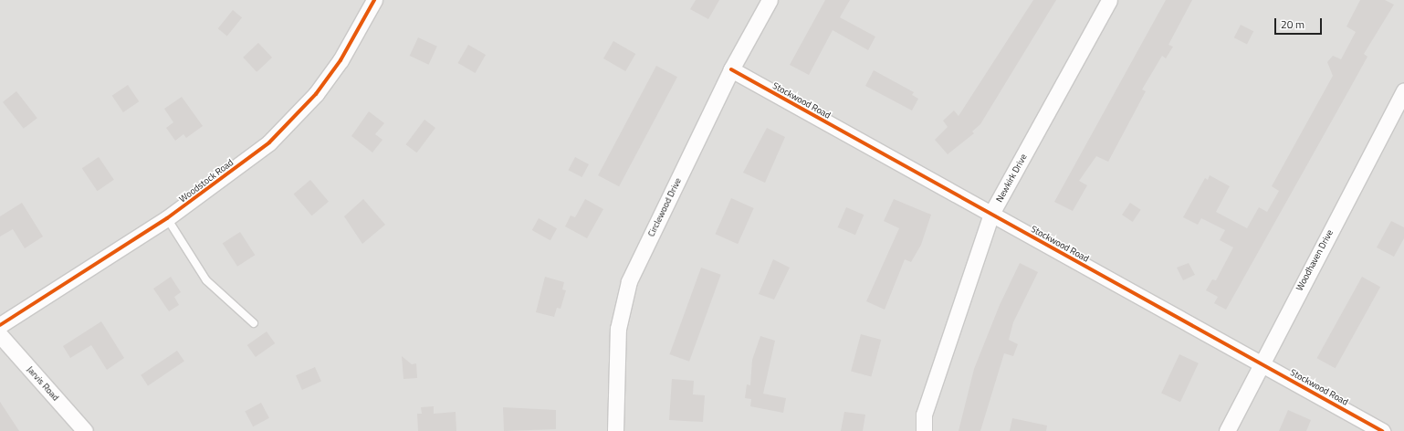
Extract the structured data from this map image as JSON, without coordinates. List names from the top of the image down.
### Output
{
  "streets": {
    "street": [
      "Stockwood Road",
      "Newkirk Drive",
      "Woodstock Road",
      "Circlewood Drive",
      "Woodhaven Drive",
      "Jarvis Road"
    ]
  },
  "crossings": [
    ["Stockwood Road", "Newkirk Drive"],
    ["Stockwood Road", "Circlewood Drive"],
    ["Stockwood Road", "Woodhaven Drive"]
  ],
  "scale_bar": "20 m"
}
